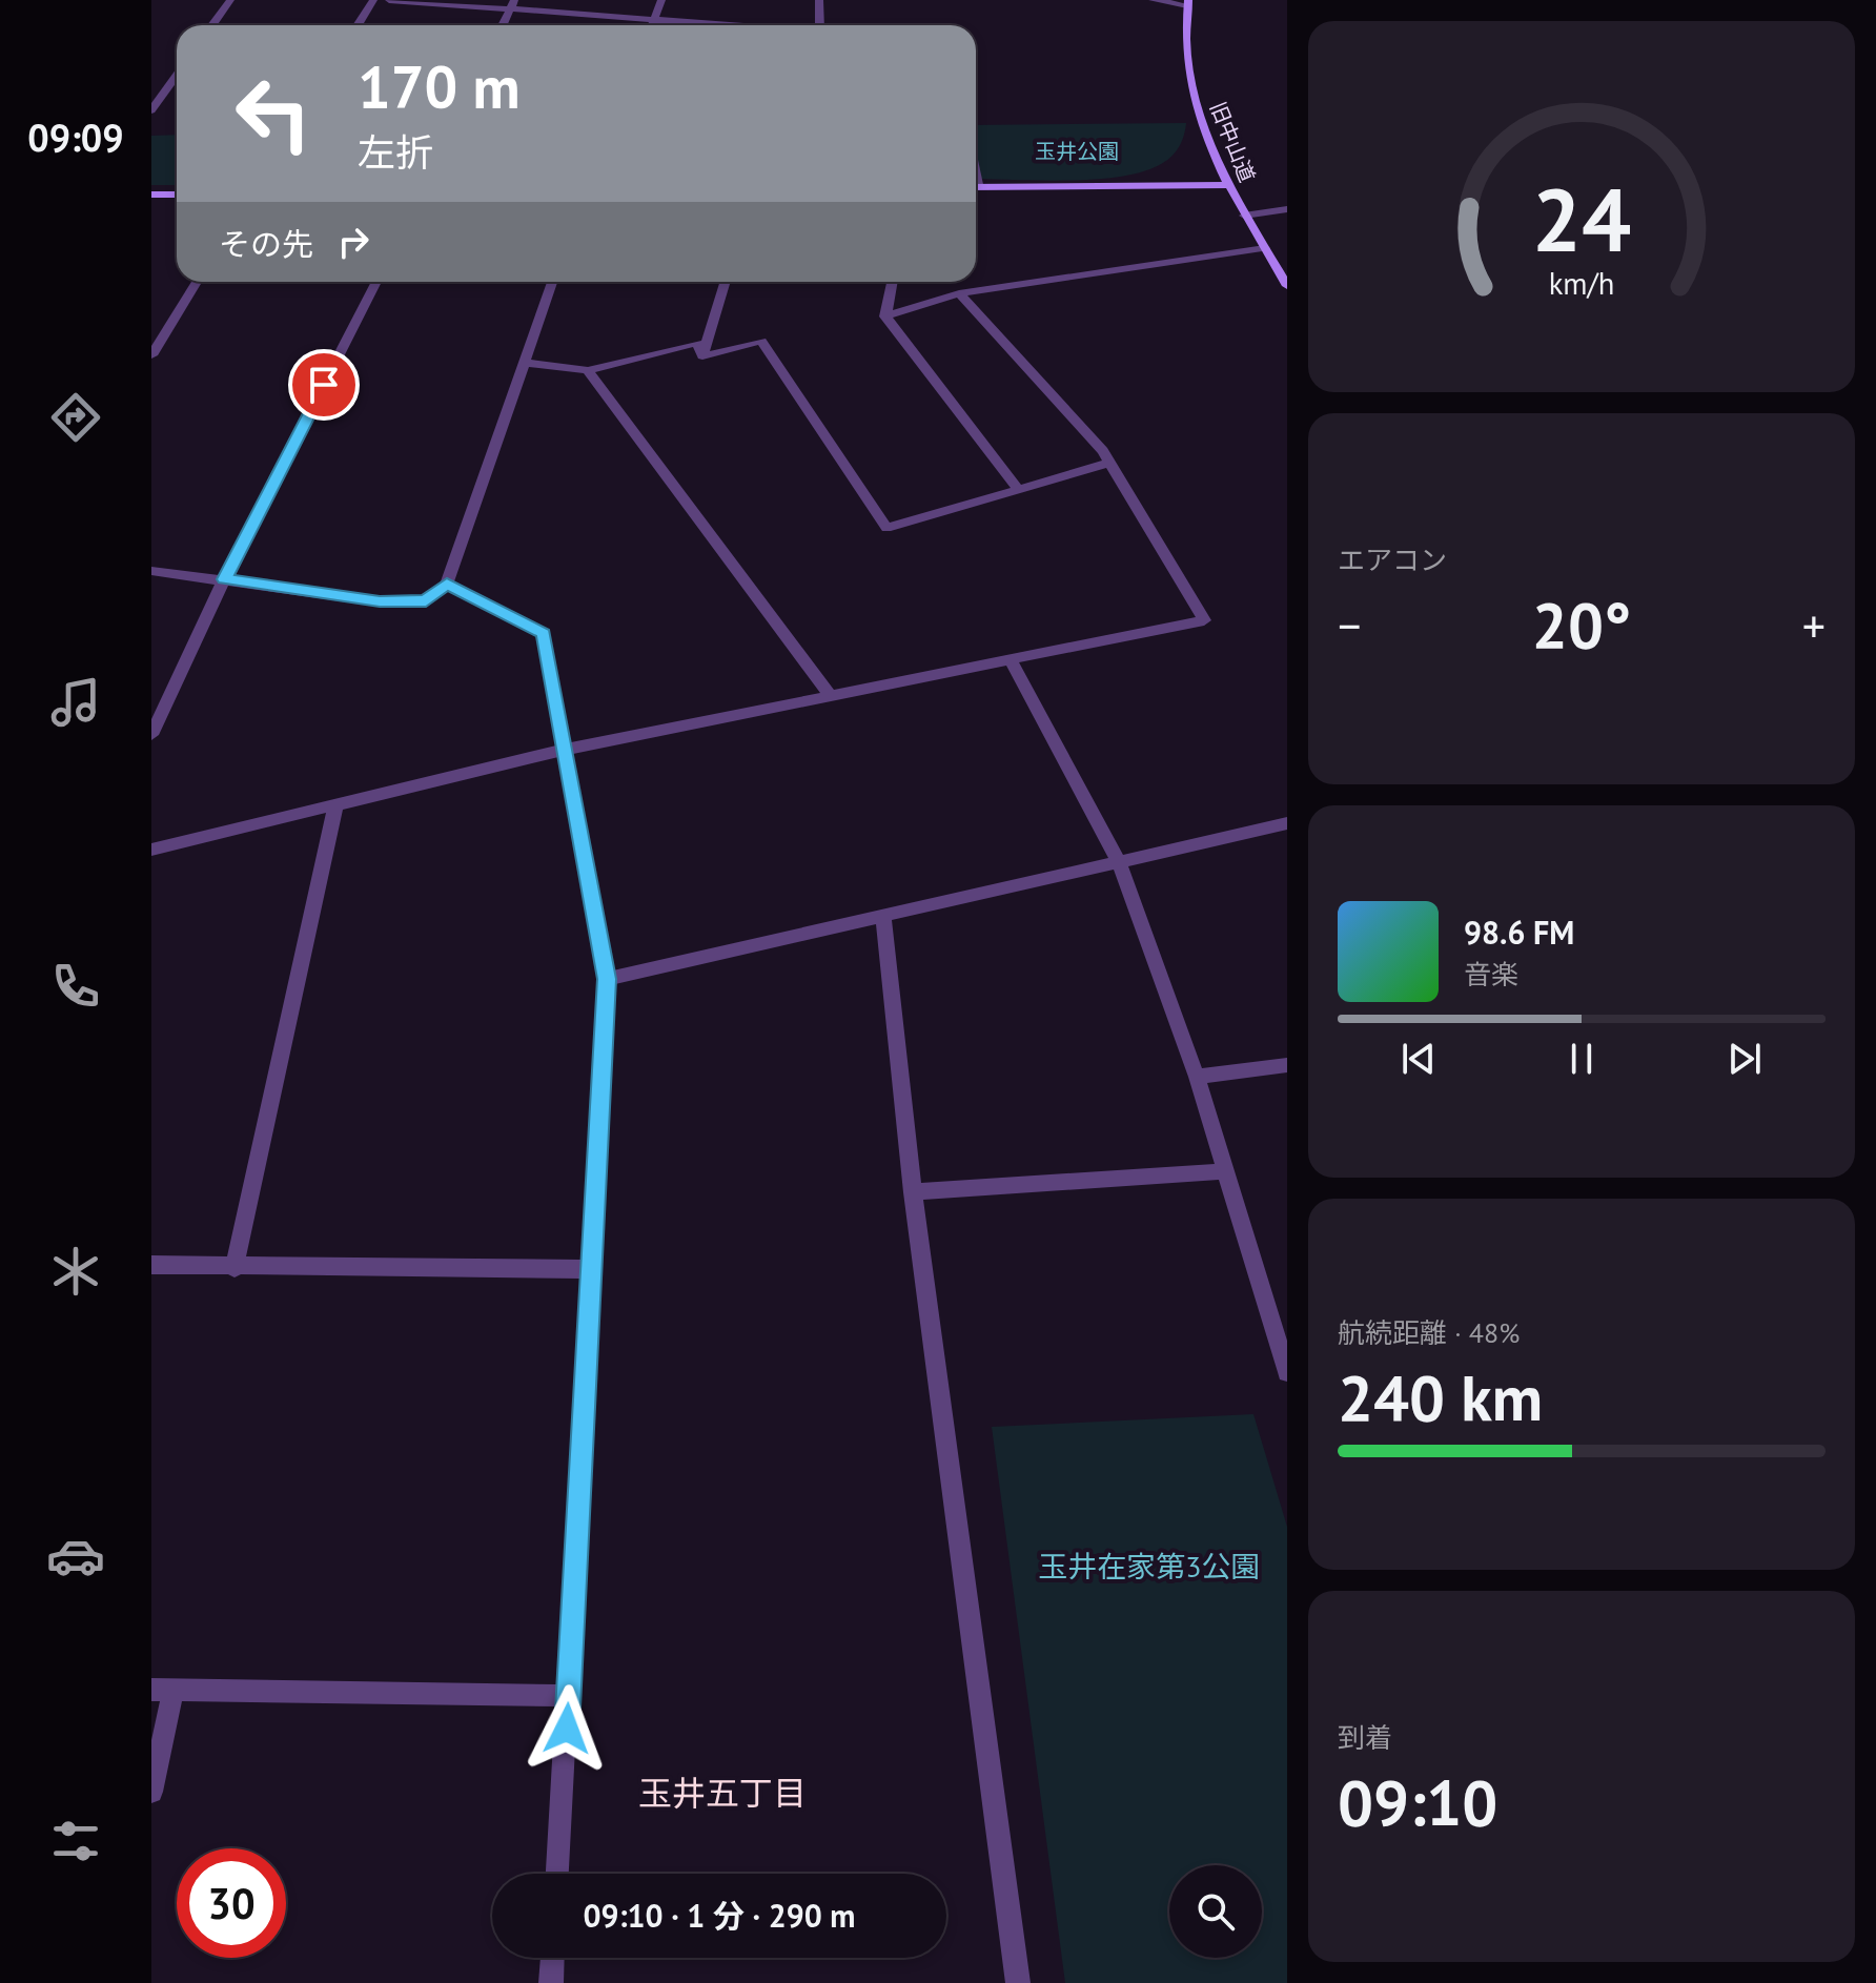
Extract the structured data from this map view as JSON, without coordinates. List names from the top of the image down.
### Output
{
  "streets": {
    "main road": ["旧中山道"]
  },
  "districts": ["玉井五丁目"],
  "parks": ["玉井公園", "玉井在家第3公園"],
  "page": {
    "tabs": "09:09",
    "turn": ["170 m", "左折"],
    "then": "その先",
    "tile": [
      "エアコン",
      ["航続距離 · 48%", "240 km"],
      ["到着", "09:10"]
    ],
    "heat": ["−", "20°", "+"],
    "song": ["98.6 FM", "音楽"],
    "limit": "30",
    "trip": "09:10 · 1 分 · 290 m",
    "gauge": ["24", "km/h"]
  }
}
